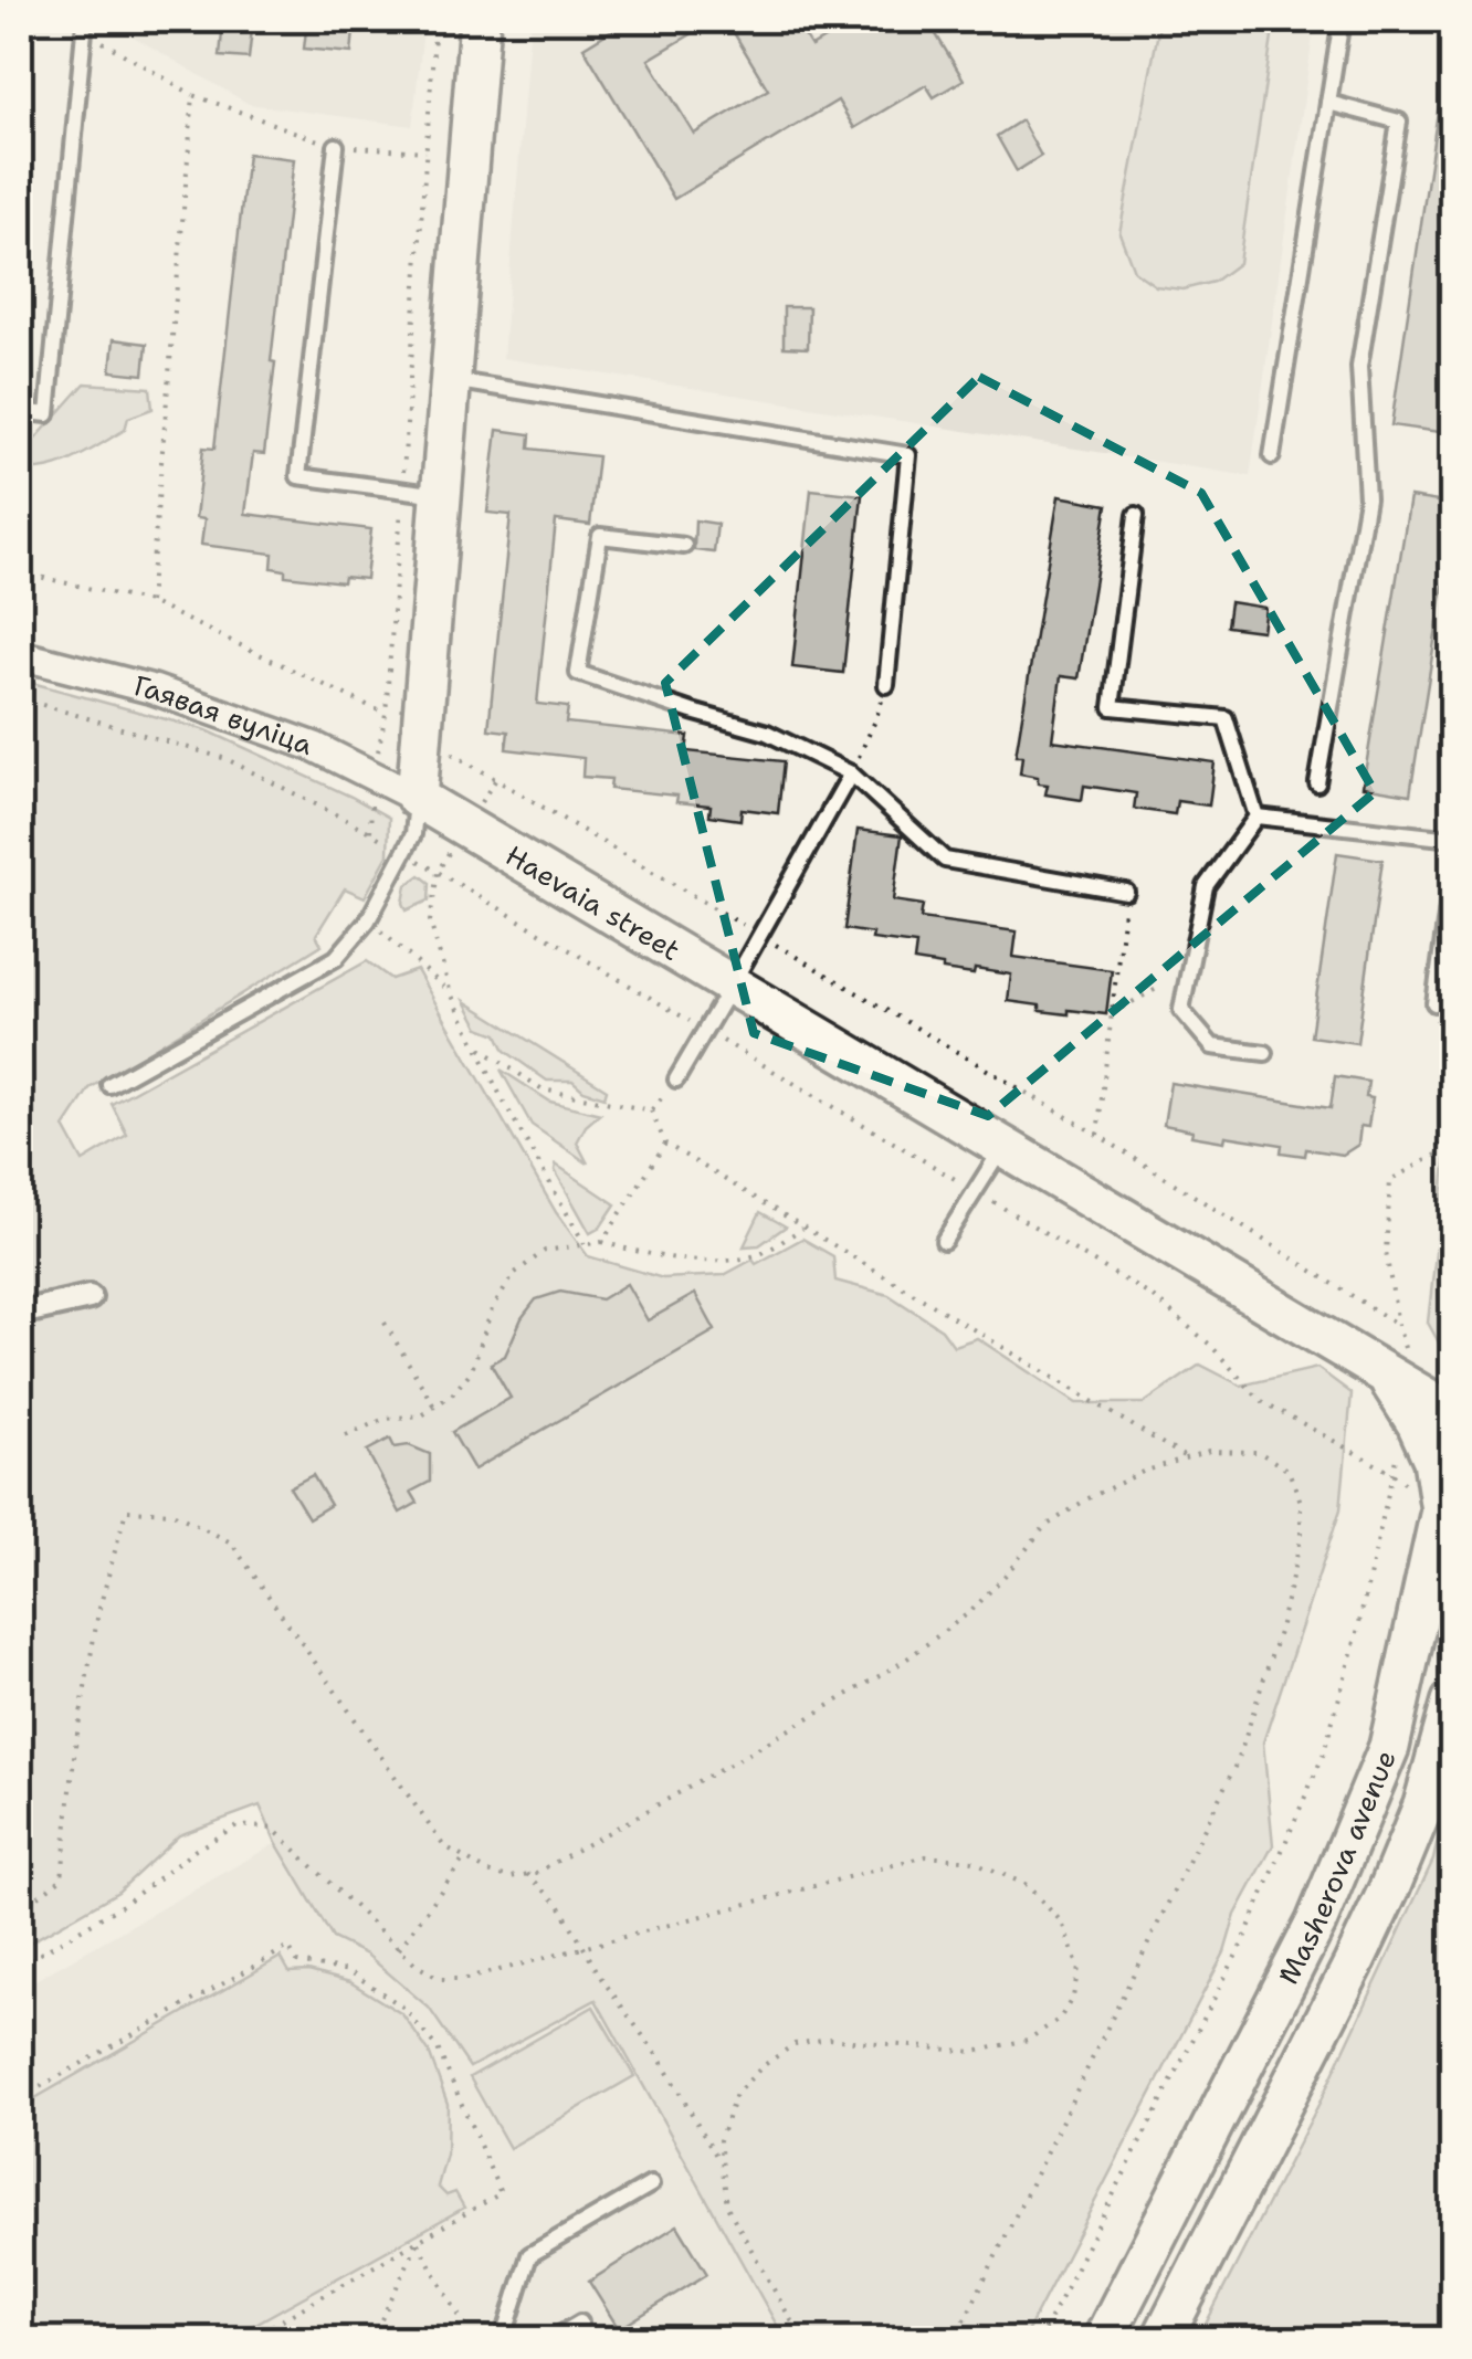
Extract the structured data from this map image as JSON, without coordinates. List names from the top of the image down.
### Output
{
  "streets": {
    "main road": ["Haevaia street", "Masherova avenue"],
    "street": ["Гаявая вуліца"]
  },
  "crossings": [
    ["Гаявая вуліца", "Haevaia street"],
    ["Haevaia street", "Masherova avenue"]
  ]
}
